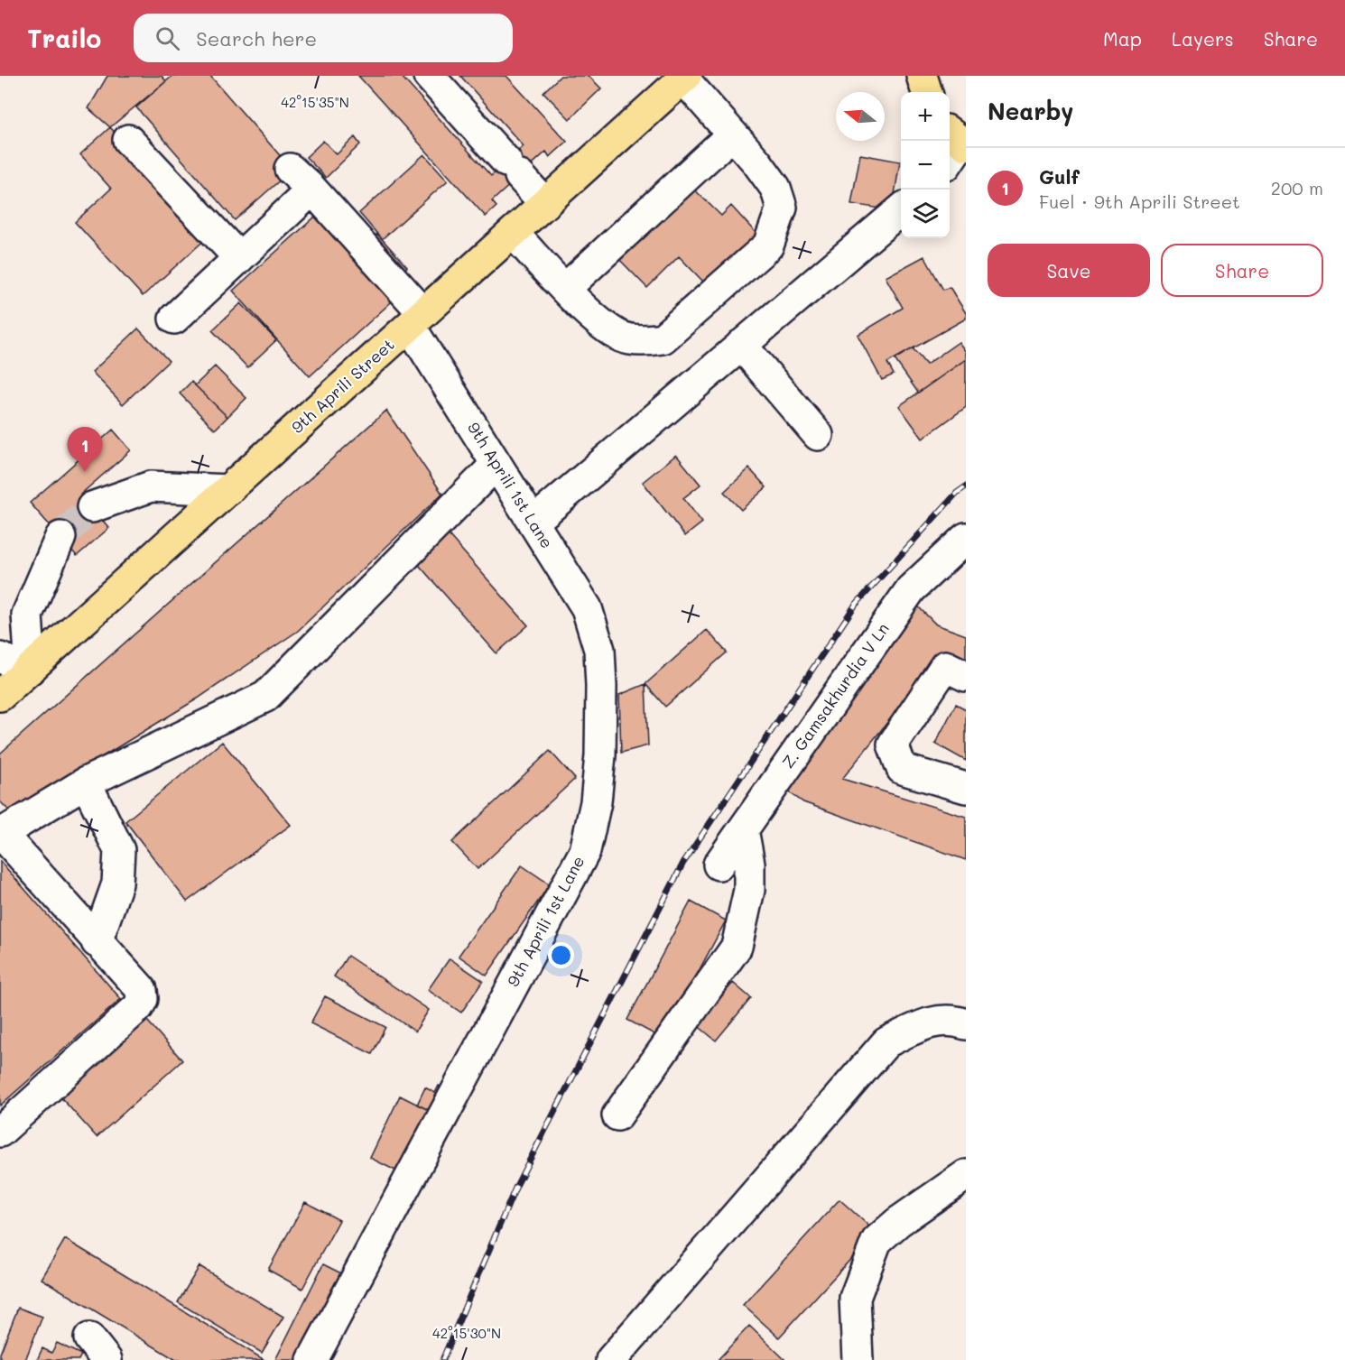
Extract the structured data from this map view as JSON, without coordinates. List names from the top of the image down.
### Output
{
  "streets": {
    "main road": ["9th Aprili Street"],
    "street": ["9th Aprili 1st Lane", "Z. Gamsakhurdia V Ln"]
  },
  "crossings": [
    ["9th Aprili Street", "9th Aprili 1st Lane"]
  ],
  "north": "left",
  "page": {
    "header": "Trailo",
    "search": "Search here",
    "nav": ["Map", "Layers", "Share"],
    "heading": "Nearby",
    "map_buttons": ["+", "−"],
    "list": [
      {
        "mark": "1",
        "name": "Gulf",
        "note": "Fuel · 9th Aprili Street",
        "value": "200 m"
      }
    ],
    "buttons": ["Save", "Share"],
    "pins": "1"
  },
  "coordinates": ["42°15'35\"N", "42°15'30\"N"]
}
